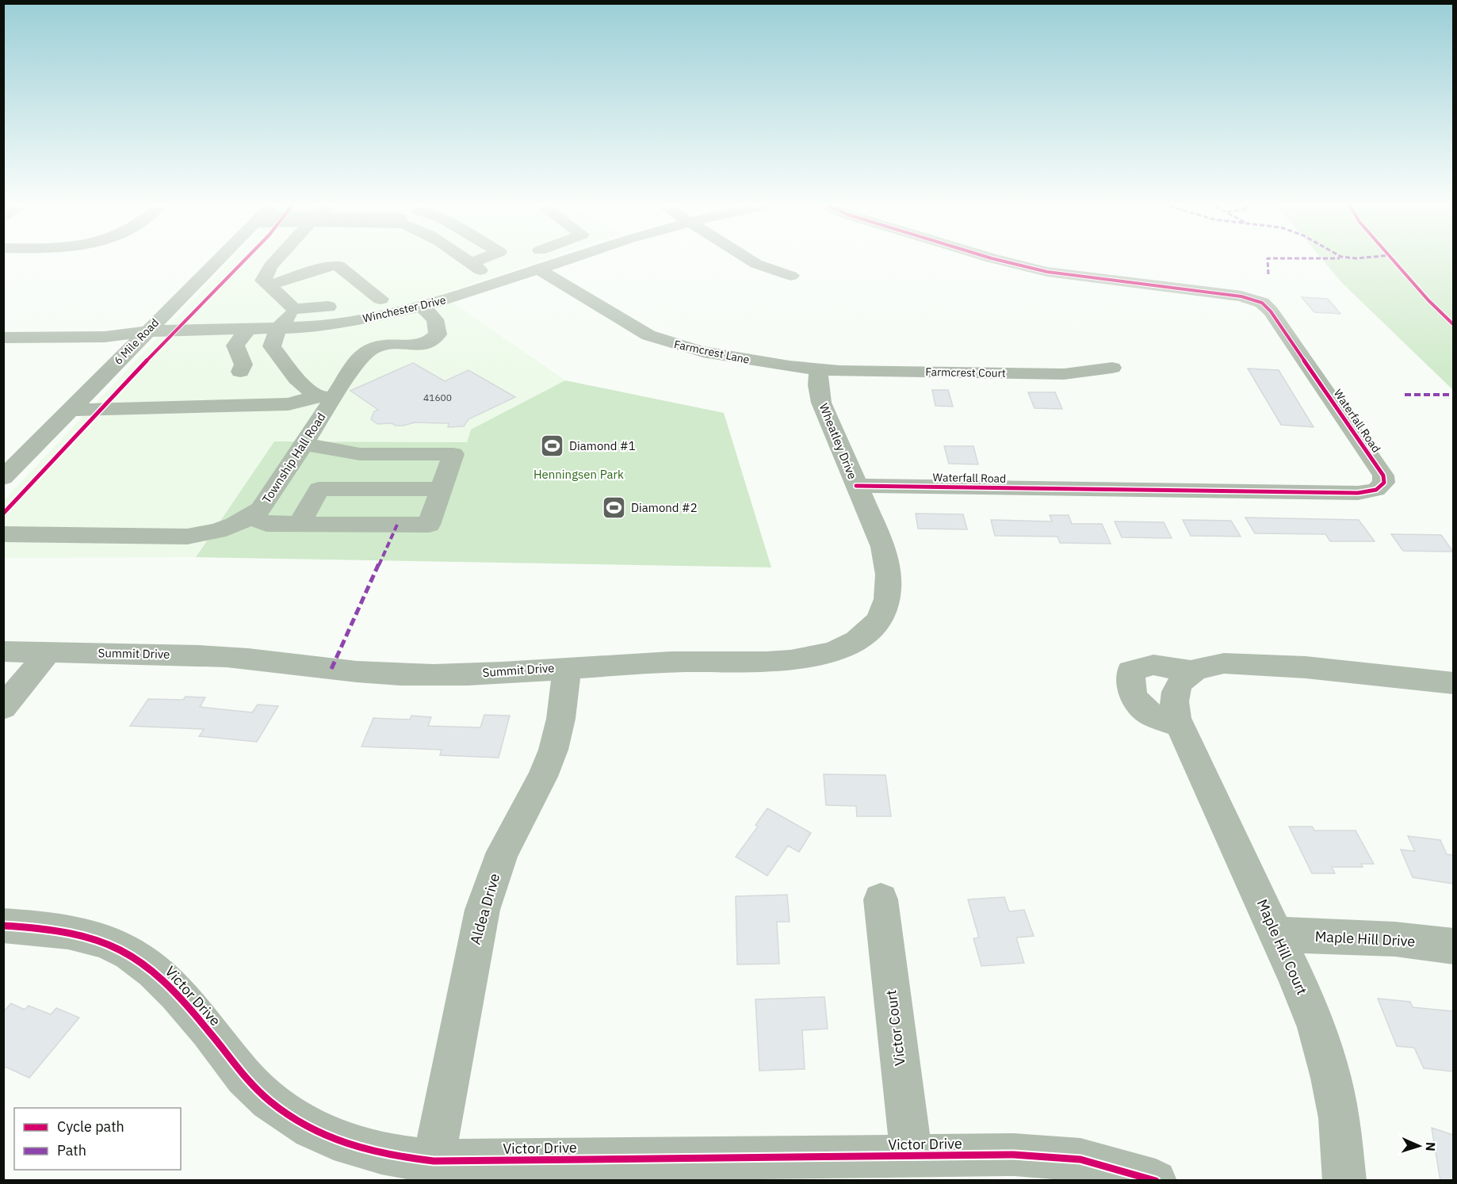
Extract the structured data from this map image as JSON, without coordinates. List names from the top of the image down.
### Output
{
  "streets": {
    "street": [
      "Winchester Drive",
      "6 Mile Road",
      "Farmcrest Lane",
      "Farmcrest Court",
      "Waterfall Road",
      "Wheatley Drive",
      "Township Hall Road",
      "Summit Drive",
      "Aldea Drive",
      "Maple Hill Drive",
      "Maple Hill Court",
      "Victor Drive",
      "Victor Court"
    ]
  },
  "crossings": [
    ["Winchester Drive", "6 Mile Road"],
    ["Winchester Drive", "Farmcrest Lane"],
    ["Winchester Drive", "Township Hall Road"],
    ["Farmcrest Lane", "Farmcrest Court"],
    ["Farmcrest Lane", "Wheatley Drive"],
    ["Farmcrest Court", "Wheatley Drive"],
    ["Waterfall Road", "Wheatley Drive"],
    ["Waterfall Road", "Summit Drive"],
    ["Wheatley Drive", "Summit Drive"],
    ["Summit Drive", "Aldea Drive"],
    ["Aldea Drive", "Victor Drive"],
    ["Maple Hill Drive", "Maple Hill Court"],
    ["Victor Drive", "Victor Court"]
  ],
  "parks": ["Henningsen Park"],
  "places": {
    "sports": ["Diamond #1", "Diamond #2"]
  },
  "house_numbers": ["41600"],
  "legend": ["Cycle path", "Path"],
  "north": "right"
}
